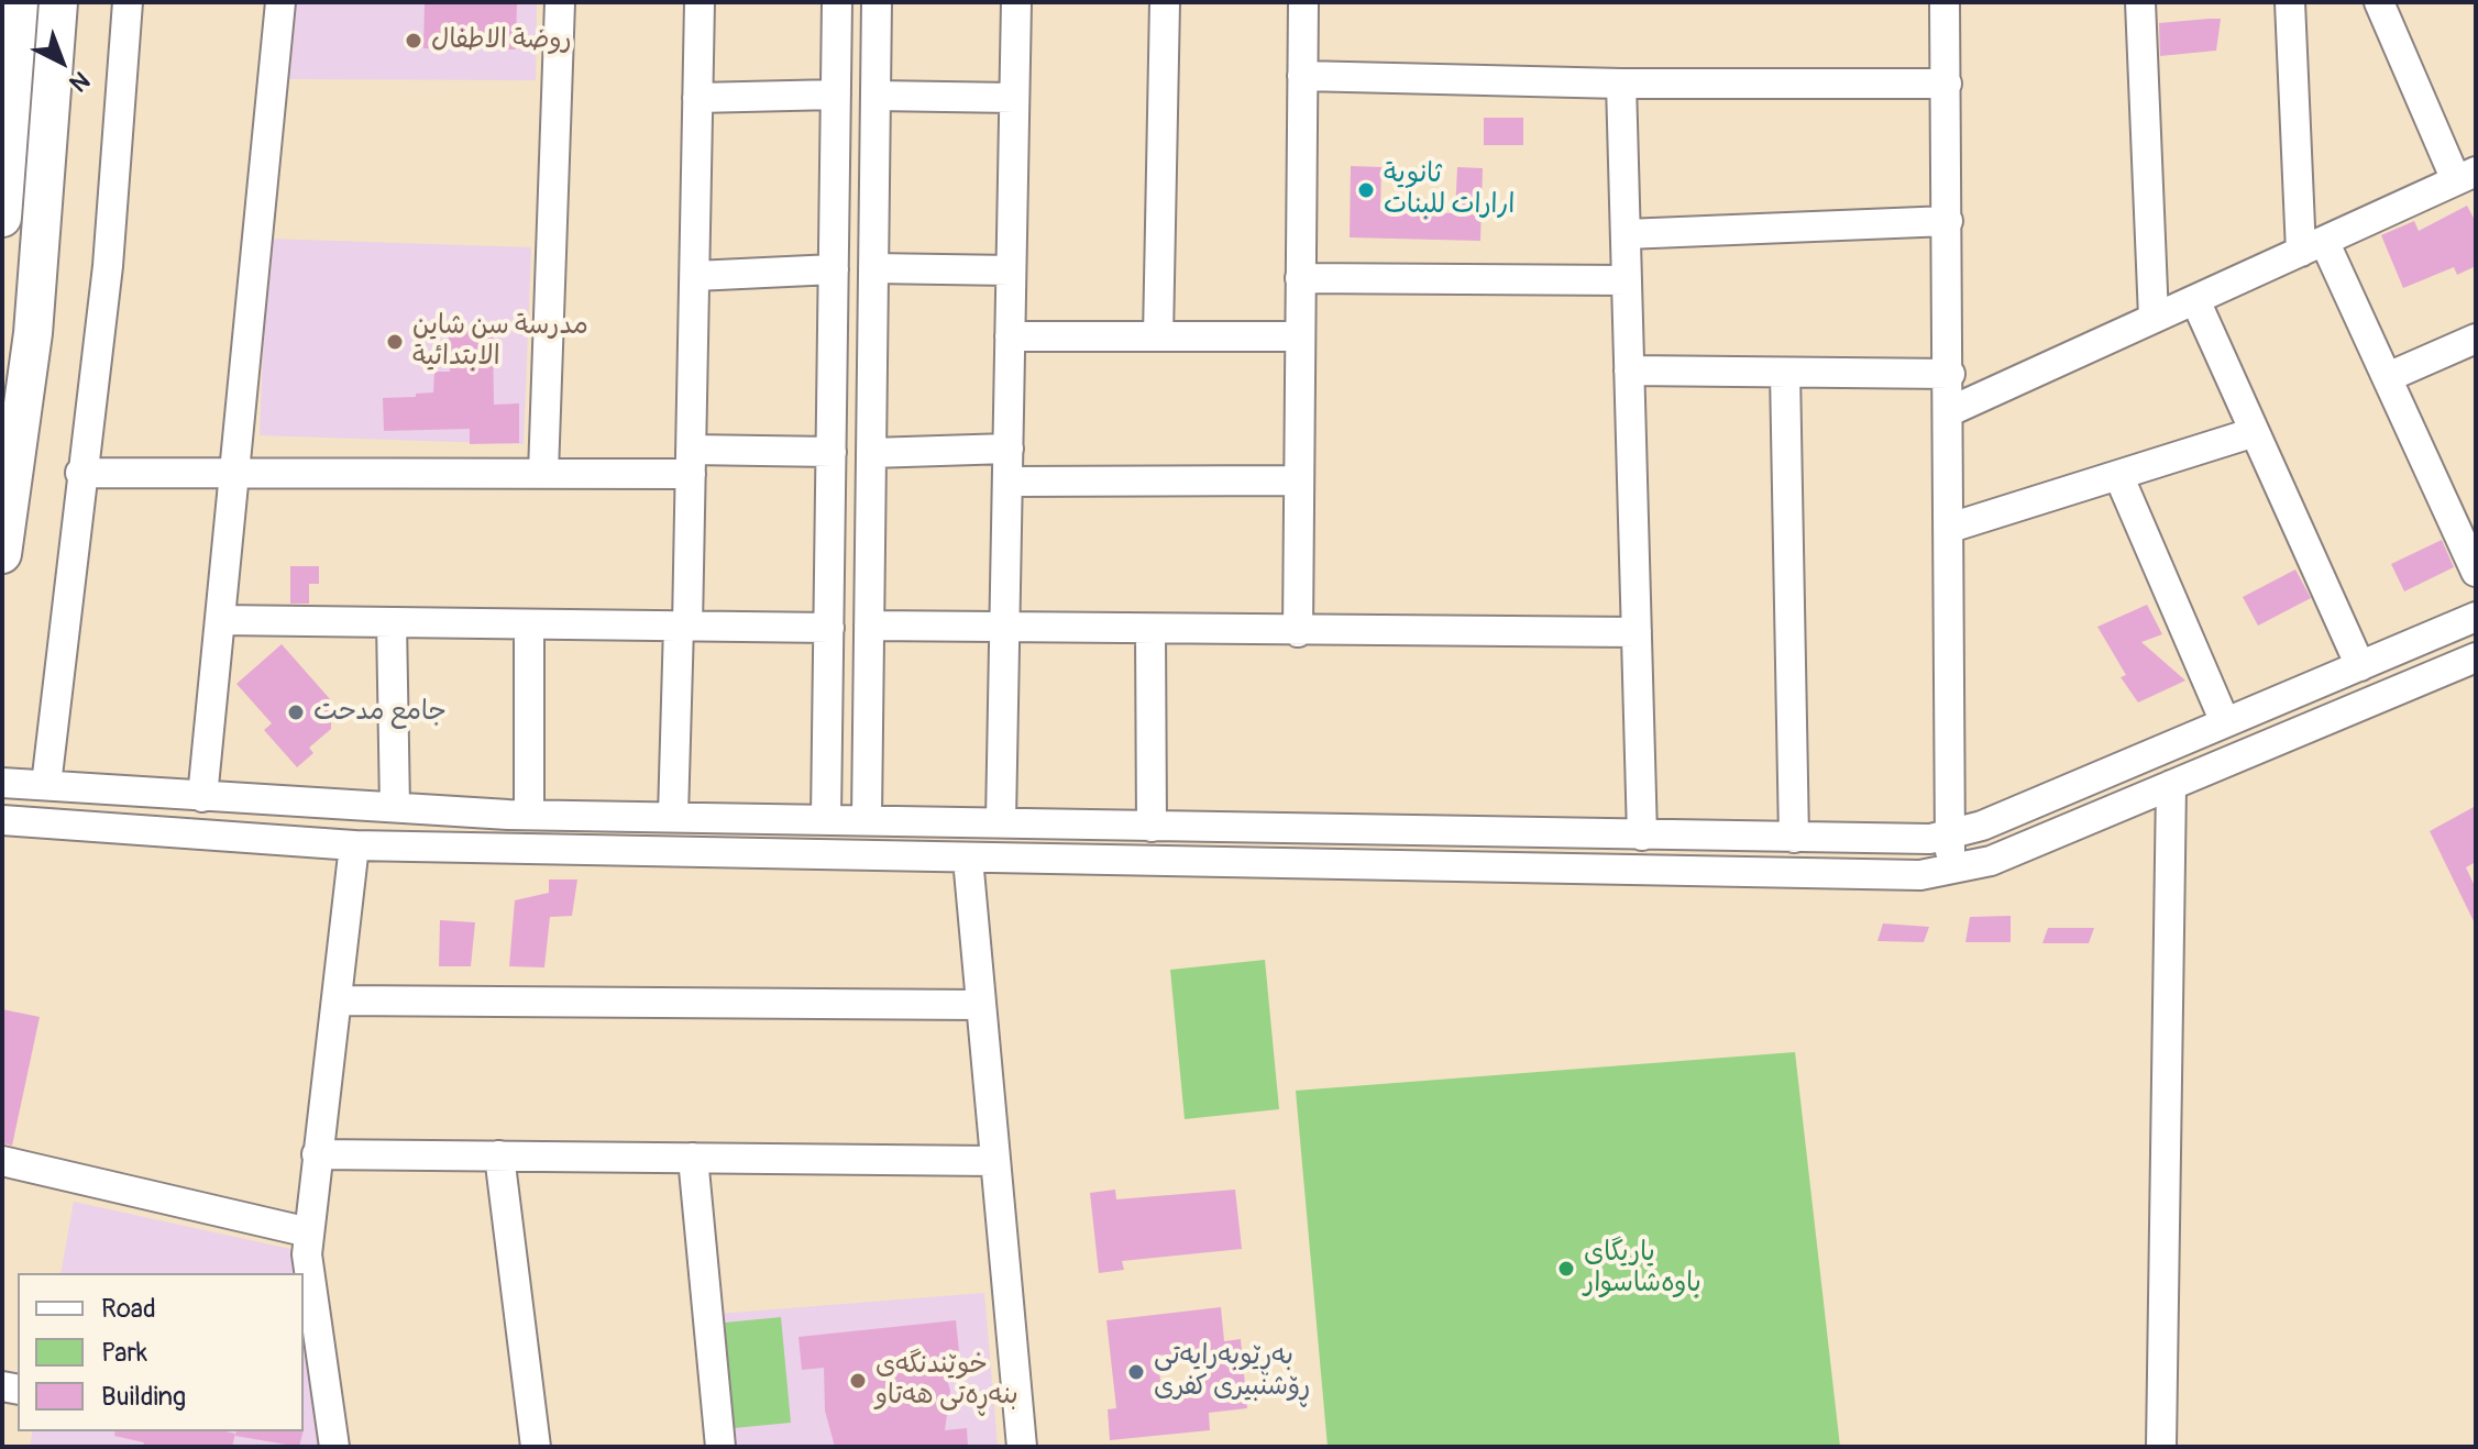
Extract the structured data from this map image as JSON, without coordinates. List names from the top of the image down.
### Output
{
  "places": [
    "روضة الاطفال",
    "ثانوية ارارات للبنات",
    "مدرسة سن شاين الابتدائية",
    "جامع مدحت",
    "یاریگای باوەشاسوار",
    "بەڕێوبەرایەتی ڕۆشنبیری کفری",
    "خوێندنگەی بنەڕەتی هەتاو"
  ],
  "legend": ["Road", "Park", "Building"],
  "north": "bottom right"
}
